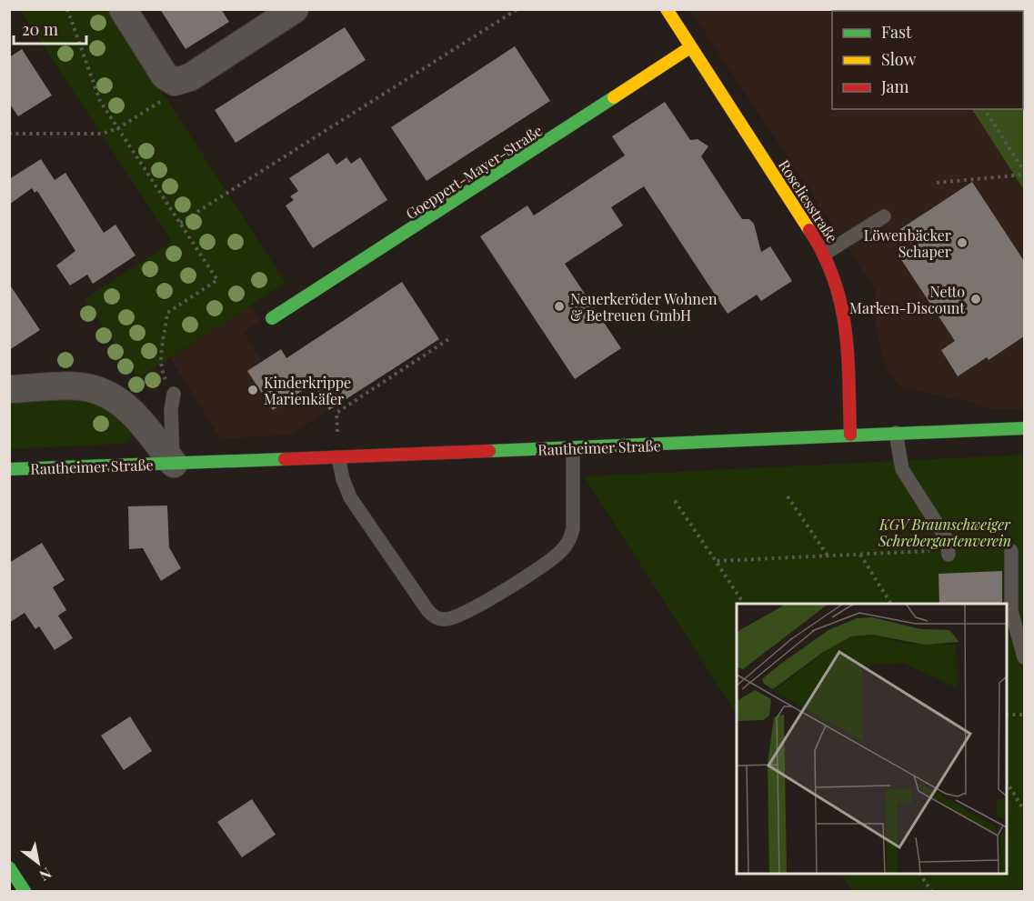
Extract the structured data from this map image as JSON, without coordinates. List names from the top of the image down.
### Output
{
  "streets": {
    "main road": ["Goeppert-Mayer-Straße", "Roseliesstraße", "Rautheimer Straße"]
  },
  "crossings": [
    ["Goeppert-Mayer-Straße", "Roseliesstraße"],
    ["Roseliesstraße", "Rautheimer Straße"]
  ],
  "parks": ["KGV Braunschweiger Schrebergartenverein"],
  "places": [
    "Löwenbäcker Schaper",
    "Netto Marken-Discount",
    "Neuerkeröder Wohnen & Betreuen GmbH",
    "Kinderkrippe Marienkäfer"
  ],
  "legend": ["Fast", "Slow", "Jam"],
  "scale_bar": "20 m",
  "north": "bottom right"
}
